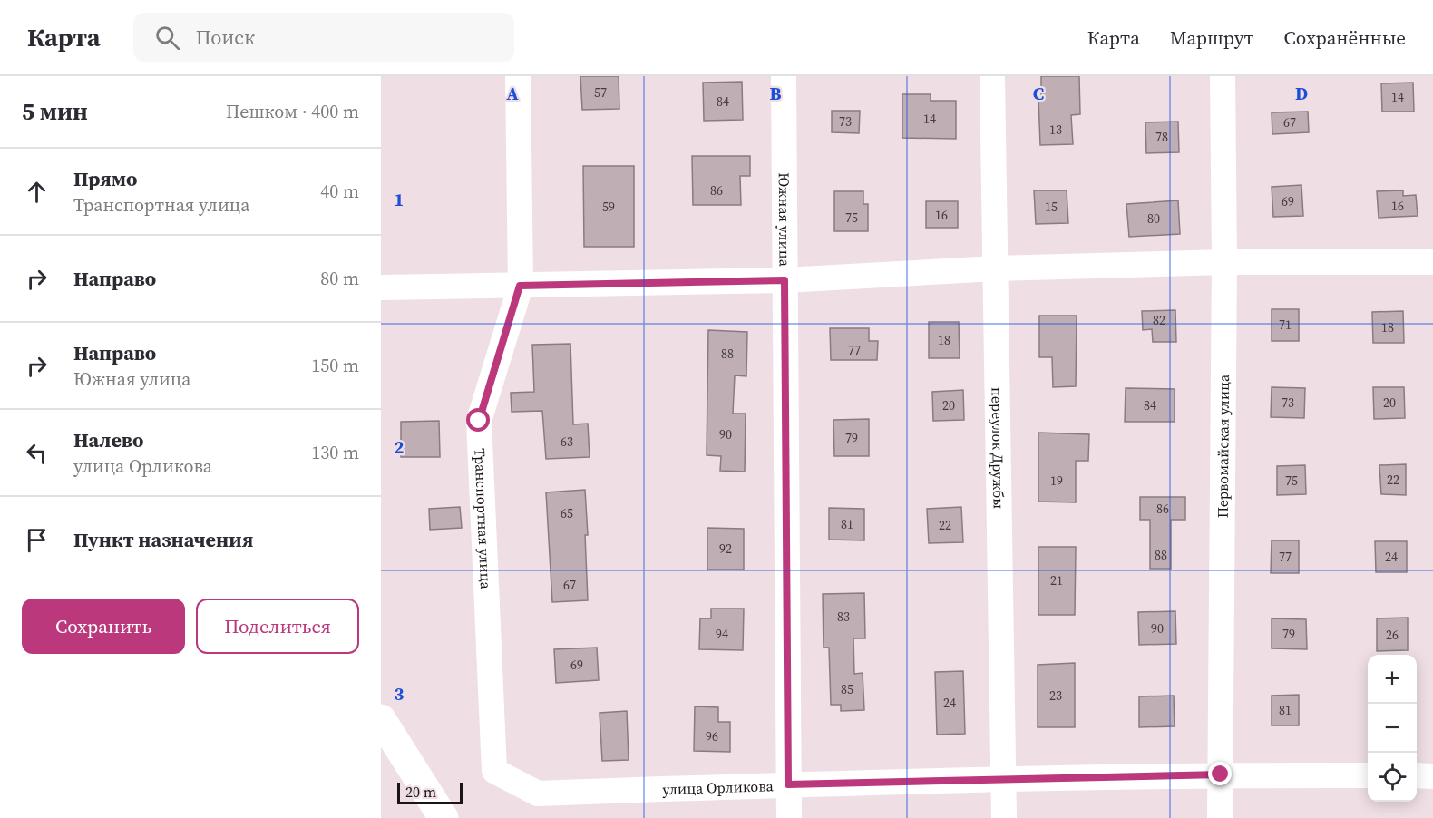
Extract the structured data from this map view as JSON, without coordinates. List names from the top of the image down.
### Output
{
  "streets": {
    "street": [
      "Южная улица",
      "переулок Дружбы",
      "Первомайская улица",
      "Транспортная улица",
      "улица Орликова"
    ]
  },
  "crossings": [
    ["Южная улица", "улица Орликова"],
    ["переулок Дружбы", "улица Орликова"],
    ["Первомайская улица", "улица Орликова"],
    ["Транспортная улица", "улица Орликова"]
  ],
  "house_numbers": [
    "57",
    "14",
    "84",
    "14",
    "73",
    "67",
    "13",
    "78",
    "86",
    "69",
    "16",
    "59",
    "15",
    "16",
    "75",
    "80",
    "82",
    "71",
    "18",
    "18",
    "77",
    "88",
    "73",
    "20",
    "20",
    "84",
    "90",
    "79",
    "63",
    "22",
    "19",
    "75",
    "86",
    "65",
    "81",
    "22",
    "92",
    "88",
    "77",
    "24",
    "21",
    "67",
    "83",
    "90",
    "94",
    "79",
    "26",
    "69",
    "85",
    "23",
    "24",
    "81",
    "96"
  ],
  "scale_bar": "20 m",
  "page": {
    "header": "Карта",
    "search": "Поиск",
    "nav": ["Карта", "Маршрут", "Сохранённые"],
    "heading": ["5 мин", "Пешком · 400 m"],
    "list": [
      ["Прямо", "Транспортная улица", "40 m"],
      ["Направо", "80 m"],
      ["Направо", "Южная улица", "150 m"],
      ["Налево", "улица Орликова", "130 m"],
      "Пункт назначения"
    ],
    "buttons": ["Сохранить", "Поделиться"],
    "map_buttons": ["+", "−"],
    "scale": "20 m"
  },
  "grid": {
    "columns": [
      "A",
      "B",
      "C",
      "D"
    ],
    "rows": ["1", "2", "3"]
  }
}
